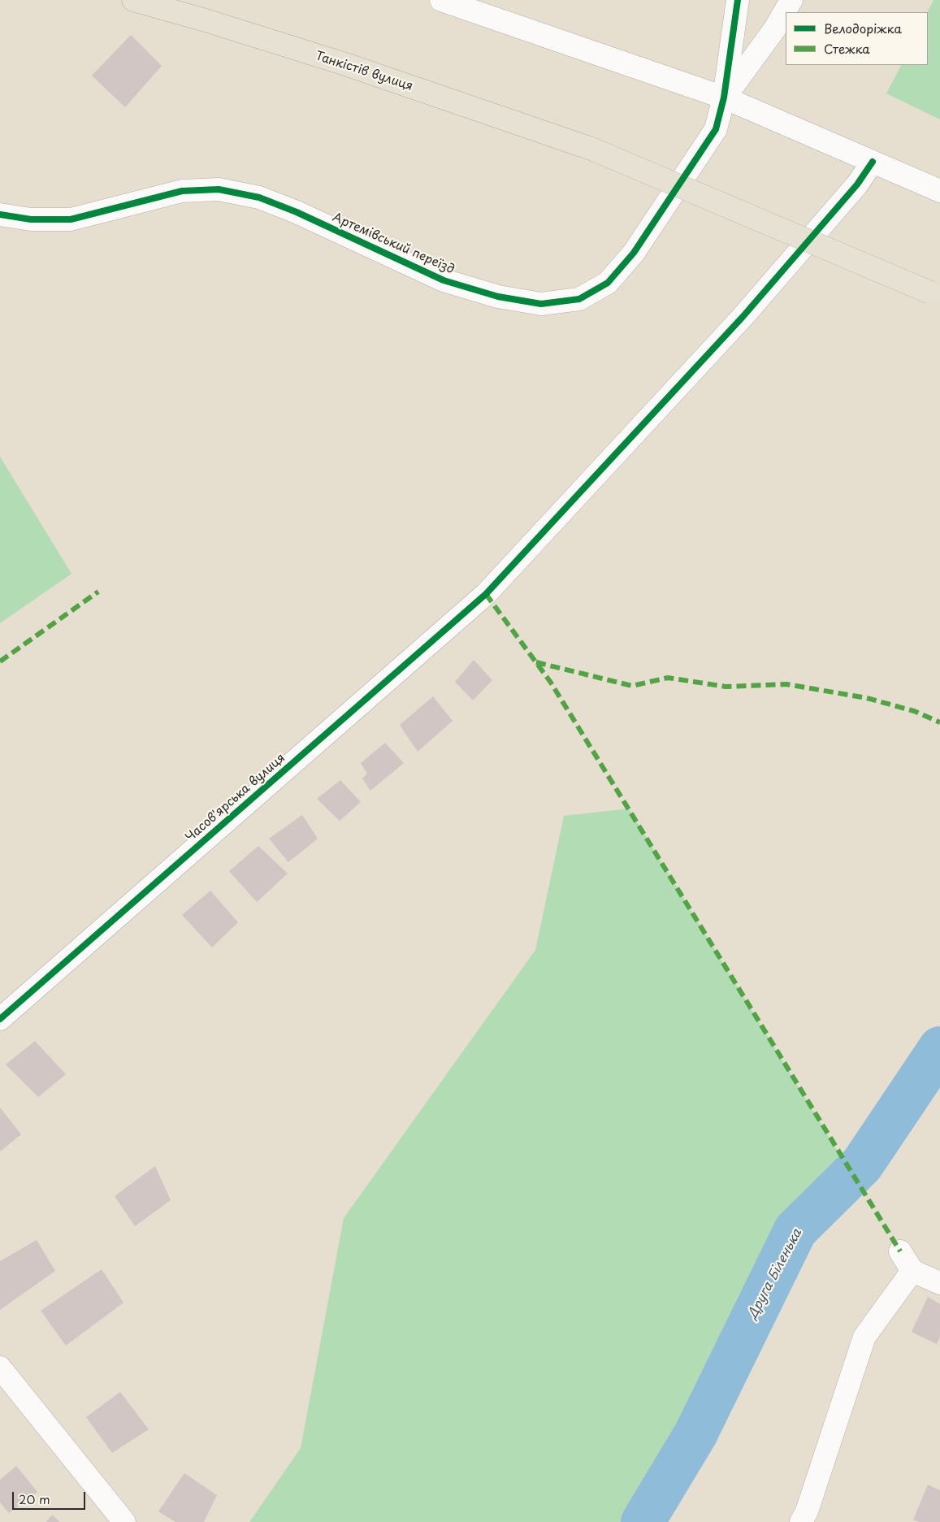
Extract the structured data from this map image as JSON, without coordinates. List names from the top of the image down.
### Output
{
  "streets": {
    "main road": ["Танкістів вулиця"],
    "street": ["Артемівський переїзд", "Часов'ярська вулиця"]
  },
  "water": ["Друга Біленька"],
  "legend": ["Велодоріжка", "Стежка"],
  "scale_bar": "20 m"
}
